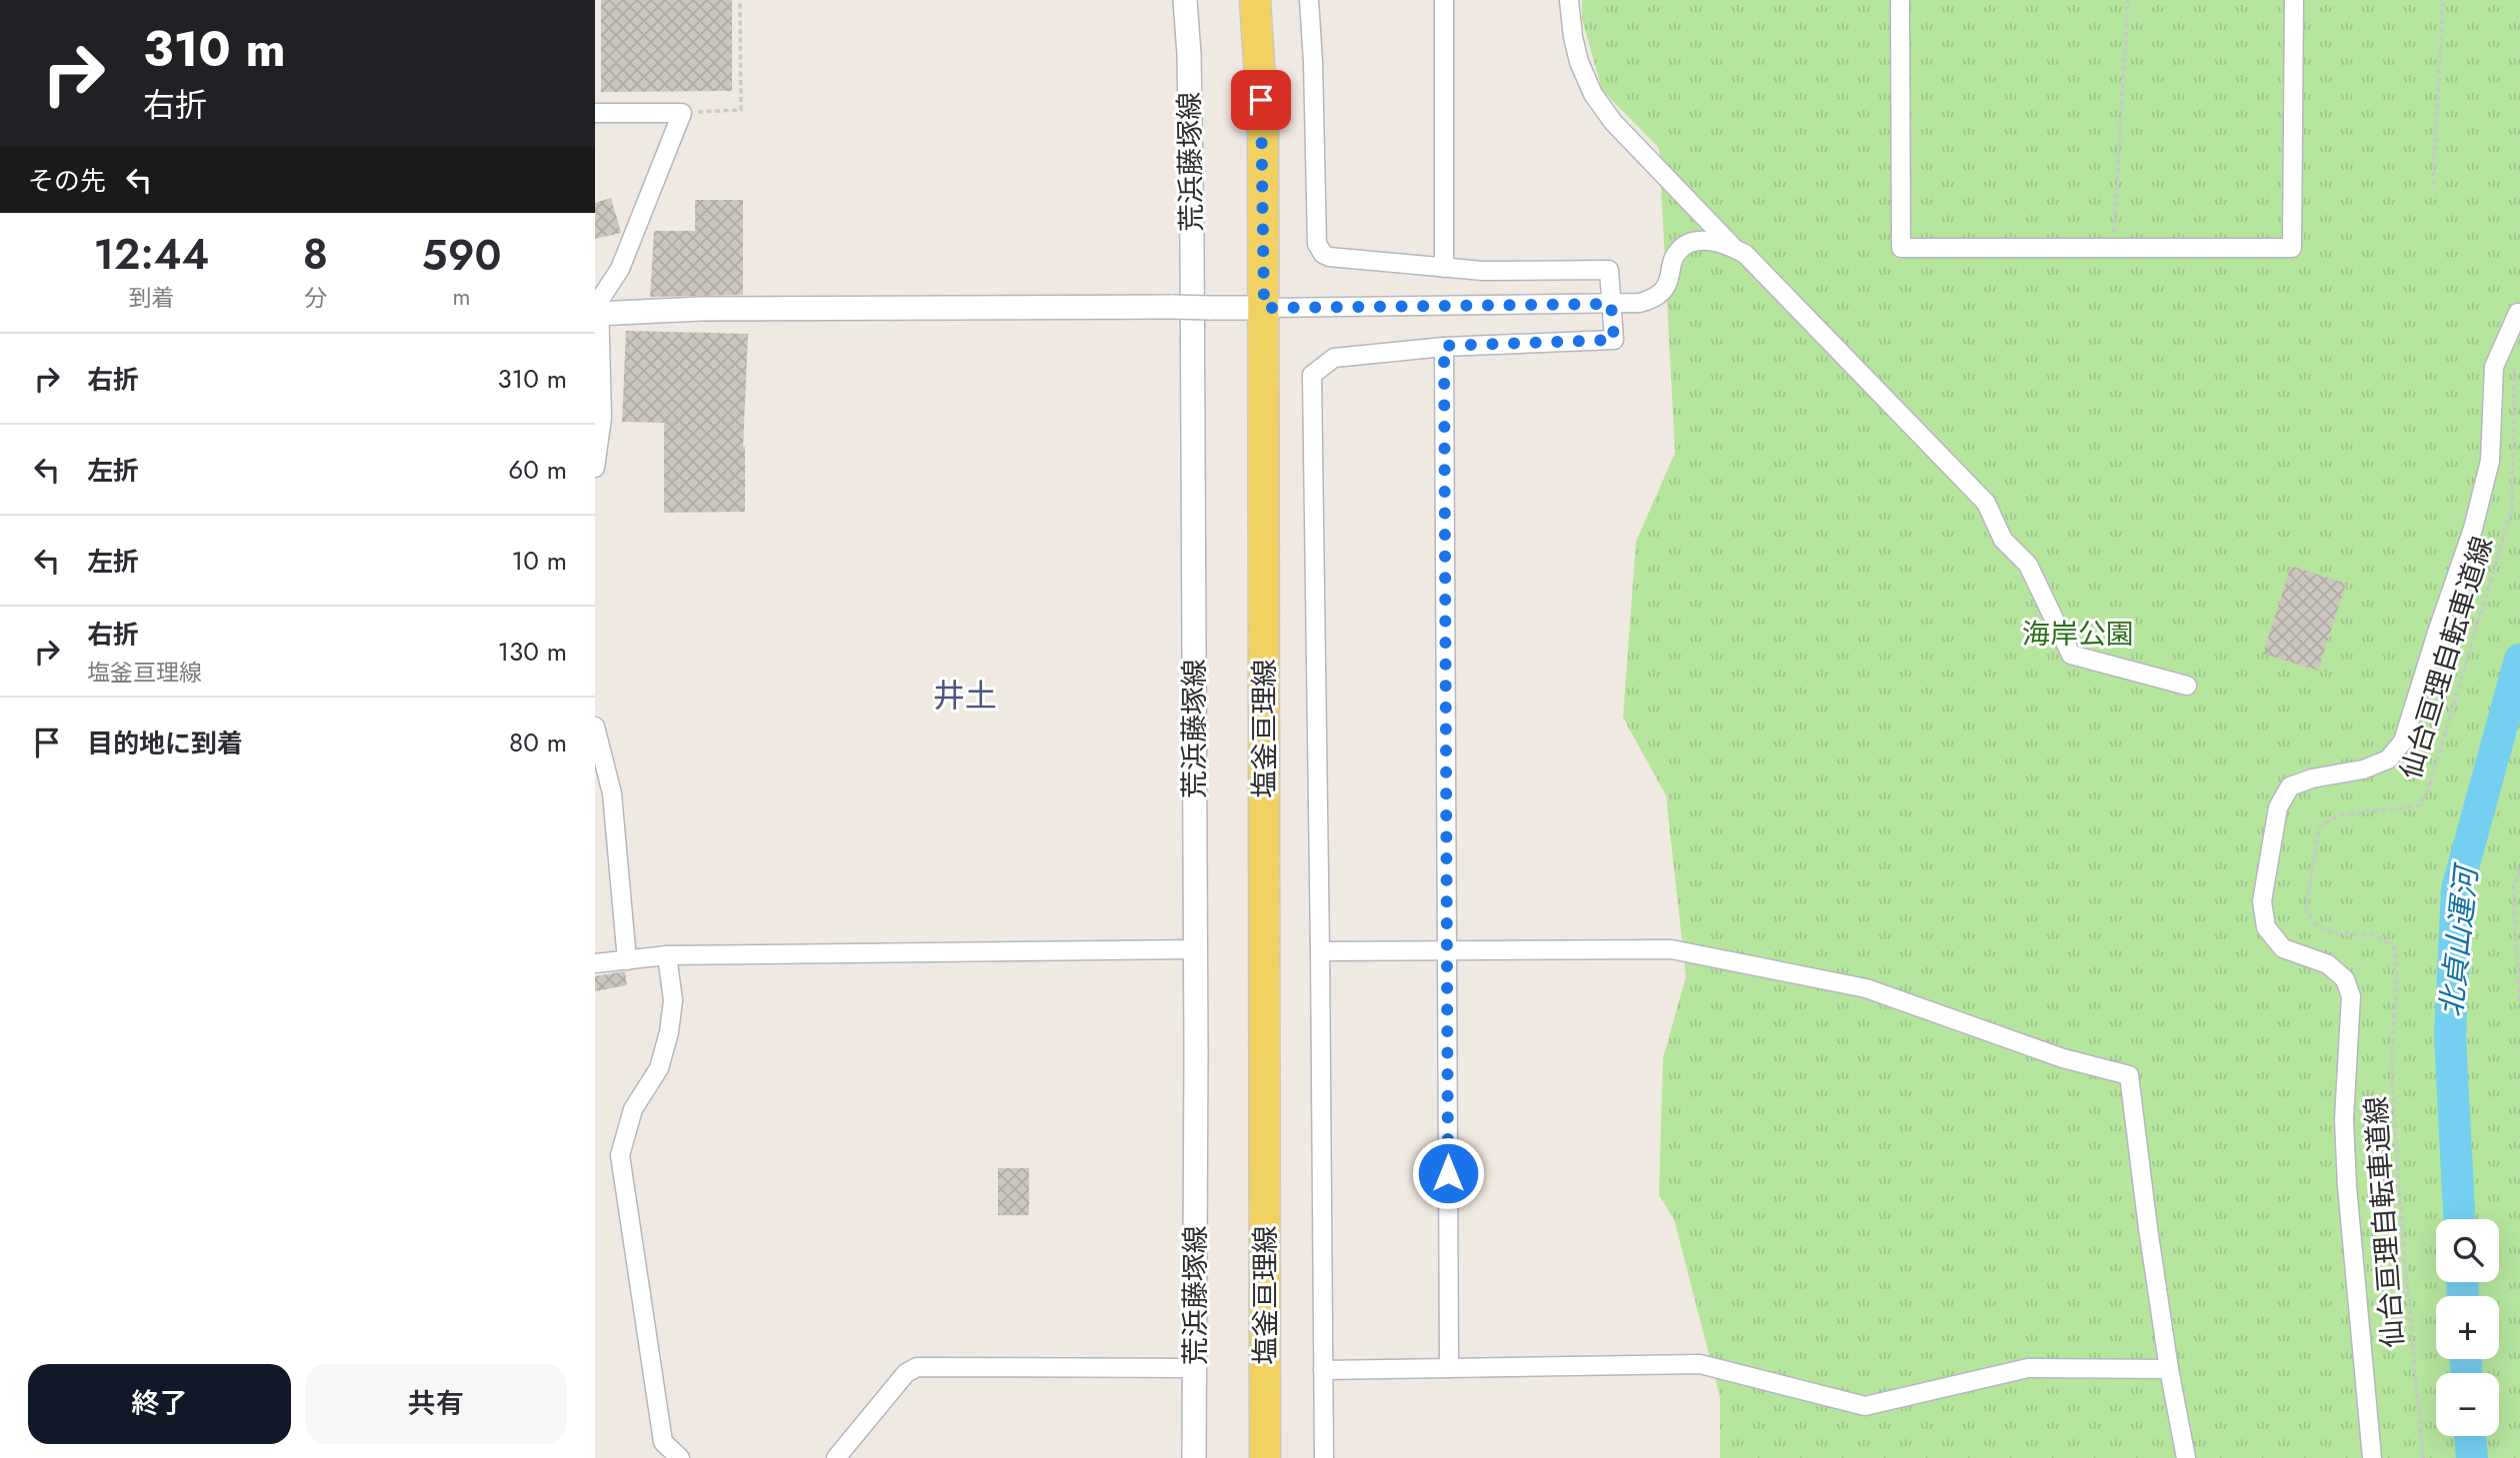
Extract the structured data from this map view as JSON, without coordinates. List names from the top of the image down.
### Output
{
  "streets": {
    "main road": ["塩釜亘理線"],
    "street": ["荒浜藤塚線"],
    "path": ["仙台亘理自転車道線"]
  },
  "districts": ["井土"],
  "water": ["北貞山運河"],
  "parks": ["海岸公園"],
  "page": {
    "turn": ["310 m", "右折"],
    "then": "その先",
    "eta": [
      "12:44",
      "到着",
      "8",
      "分",
      "590",
      "m"
    ],
    "list": [
      {
        "name": "右折",
        "value": "310 m"
      },
      {
        "name": "左折",
        "value": "60 m"
      },
      {
        "name": "左折",
        "value": "10 m"
      },
      {
        "name": "右折",
        "note": "塩釜亘理線",
        "value": "130 m"
      },
      {
        "name": "目的地に到着",
        "value": "80 m"
      }
    ],
    "map_buttons": ["+", "−"],
    "buttons": ["終了", "共有"]
  }
}
